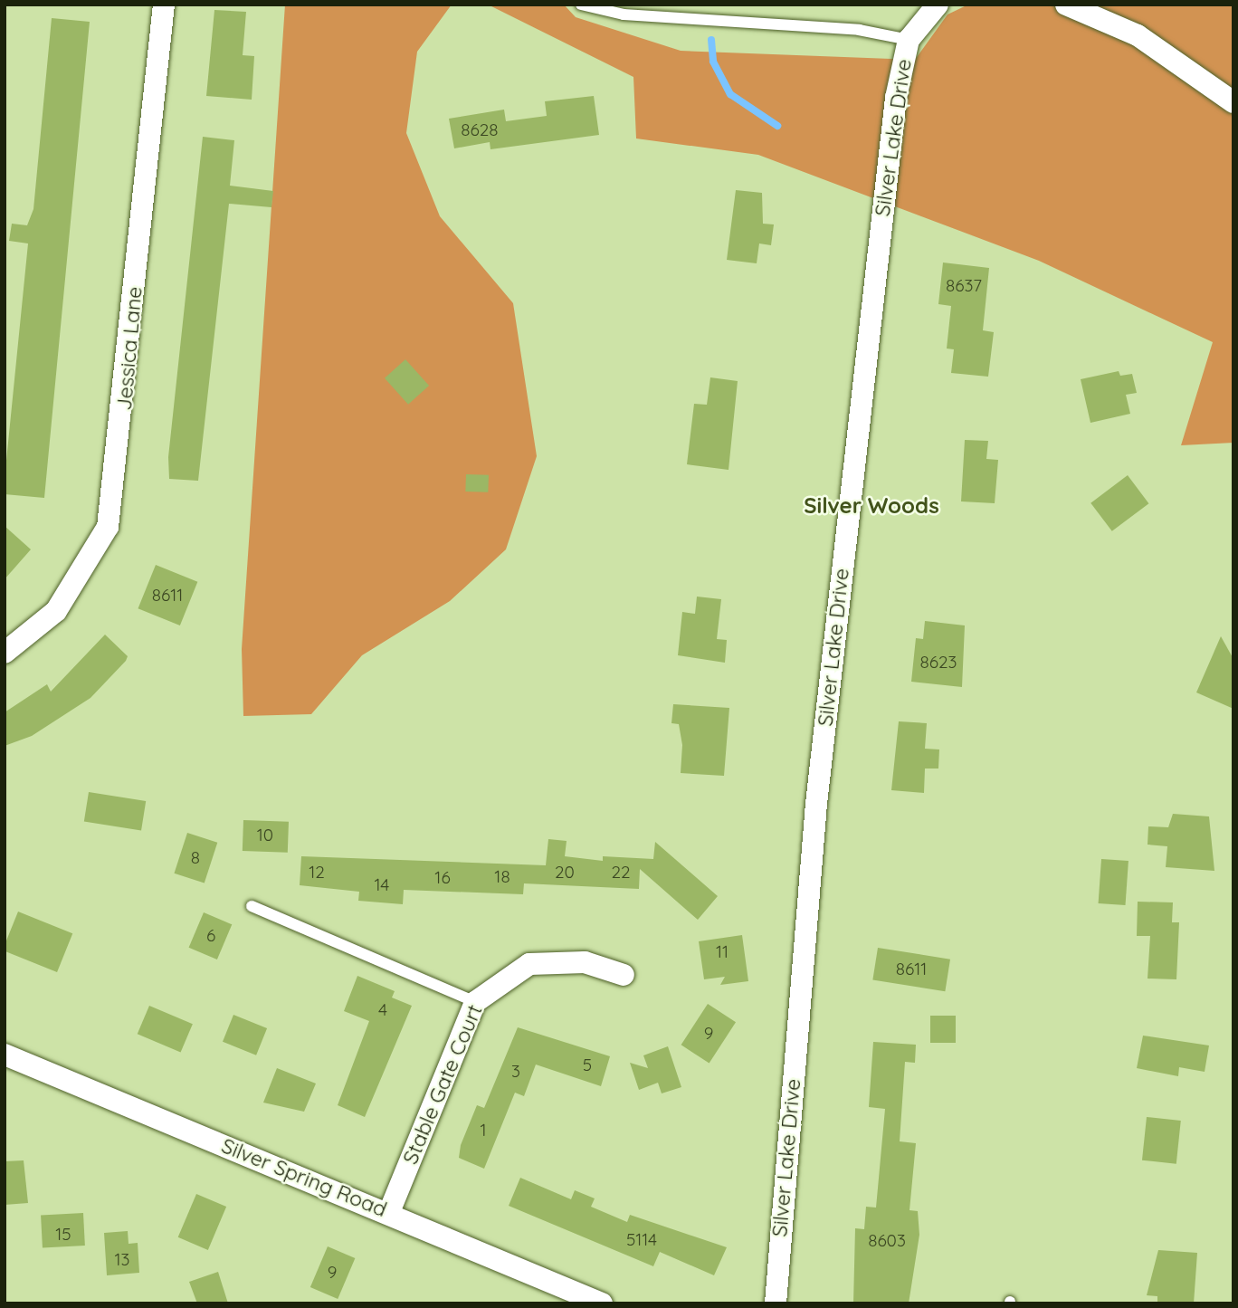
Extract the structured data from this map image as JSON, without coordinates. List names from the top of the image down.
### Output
{
  "streets": {
    "street": [
      "Silver Lake Drive",
      "Jessica Lane",
      "Stable Gate Court",
      "Silver Spring Road"
    ]
  },
  "crossings": [
    ["Stable Gate Court", "Silver Spring Road"]
  ],
  "districts": ["Silver Woods"],
  "house_numbers": [
    "8628",
    "8637",
    "8611",
    "8623",
    "10",
    "8",
    "12",
    "20",
    "22",
    "18",
    "16",
    "14",
    "6",
    "11",
    "8611",
    "4",
    "9",
    "5",
    "3",
    "1",
    "15",
    "5114",
    "8603",
    "13",
    "9"
  ]
}
